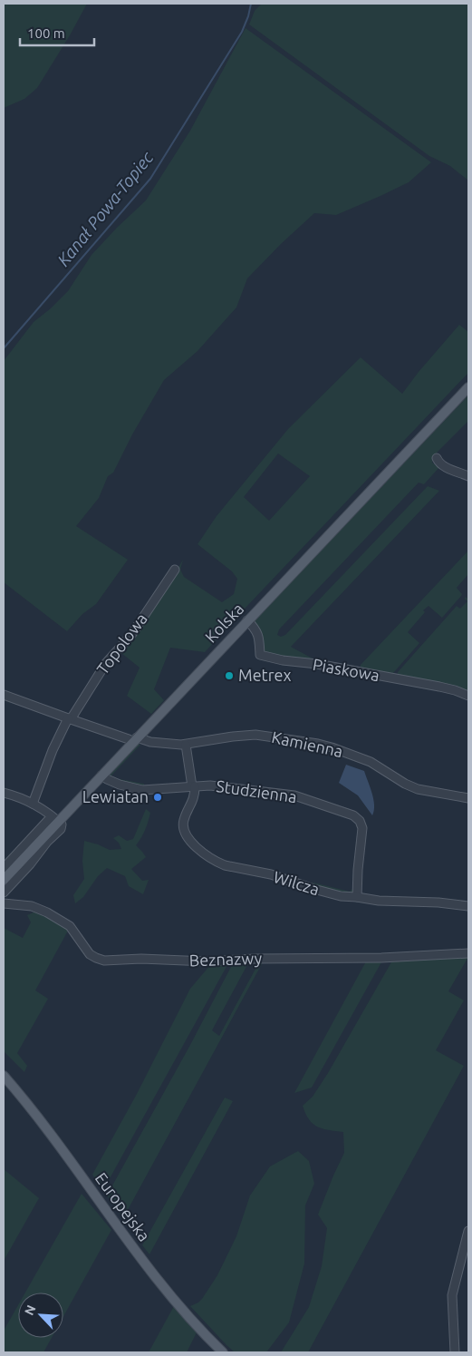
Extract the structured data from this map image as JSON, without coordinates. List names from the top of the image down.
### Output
{
  "streets": {
    "main road": ["Kolska", "Europejska"],
    "street": [
      "Topolowa",
      "Piaskowa",
      "Kamienna",
      "Studzienna",
      "Wilcza",
      "Beznazwy"
    ]
  },
  "crossings": [
    ["Kolska", "Piaskowa"],
    ["Kolska", "Kamienna"],
    ["Kolska", "Studzienna"],
    ["Kamienna", "Wilcza"],
    ["Studzienna", "Wilcza"]
  ],
  "water": ["Kanał Powa-Topiec"],
  "places": ["Metrex", "Lewiatan"],
  "scale_bar": "100 m",
  "north": "top left"
}
